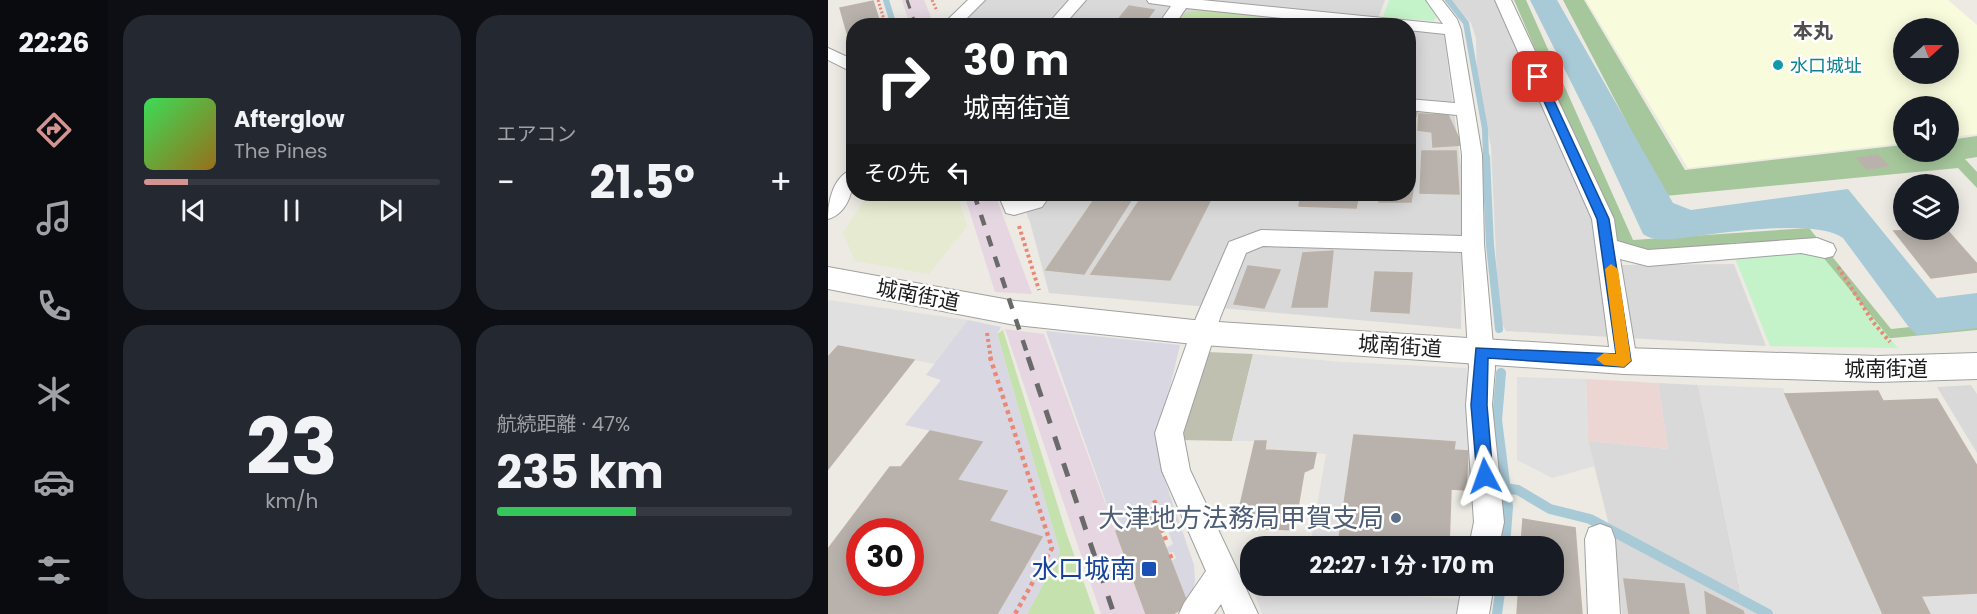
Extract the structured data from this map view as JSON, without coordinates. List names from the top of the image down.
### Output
{
  "streets": {
    "street": ["城南街道"]
  },
  "districts": ["本丸"],
  "places": {
    "other": ["水口城址", "大津地方法務局甲賀支局"],
    "transit": ["水口城南"]
  },
  "north": "right",
  "page": {
    "tabs": "22:26",
    "tile": [
      "エアコン",
      ["23", "km/h"],
      ["航続距離 · 47%", "235 km"]
    ],
    "turn": ["30 m", "城南街道"],
    "song": ["Afterglow", "The Pines"],
    "then": "その先",
    "heat": ["−", "21.5°", "+"],
    "limit": "30",
    "trip": "22:27 · 1 分 · 170 m"
  }
}
